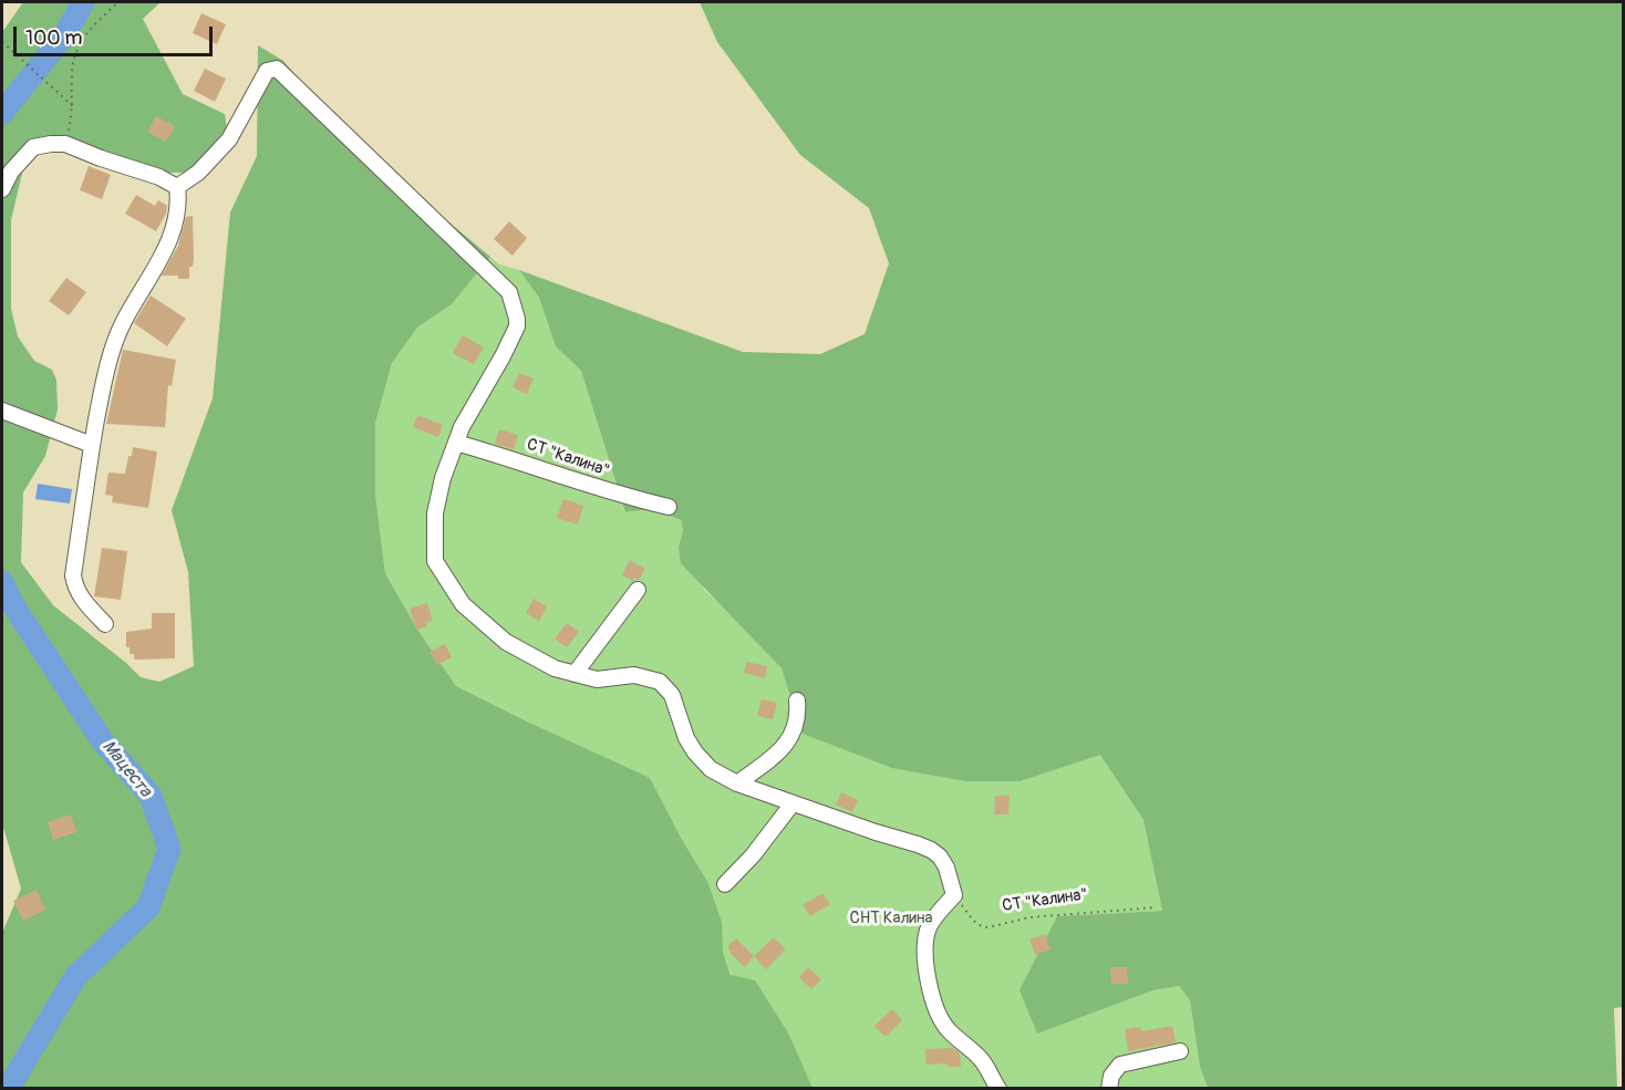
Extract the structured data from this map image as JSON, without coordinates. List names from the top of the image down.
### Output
{
  "streets": {
    "street": ["СТ \"Калина\""]
  },
  "water": ["Мацеста"],
  "parks": ["СНТ Калина"],
  "scale_bar": "100 m"
}
